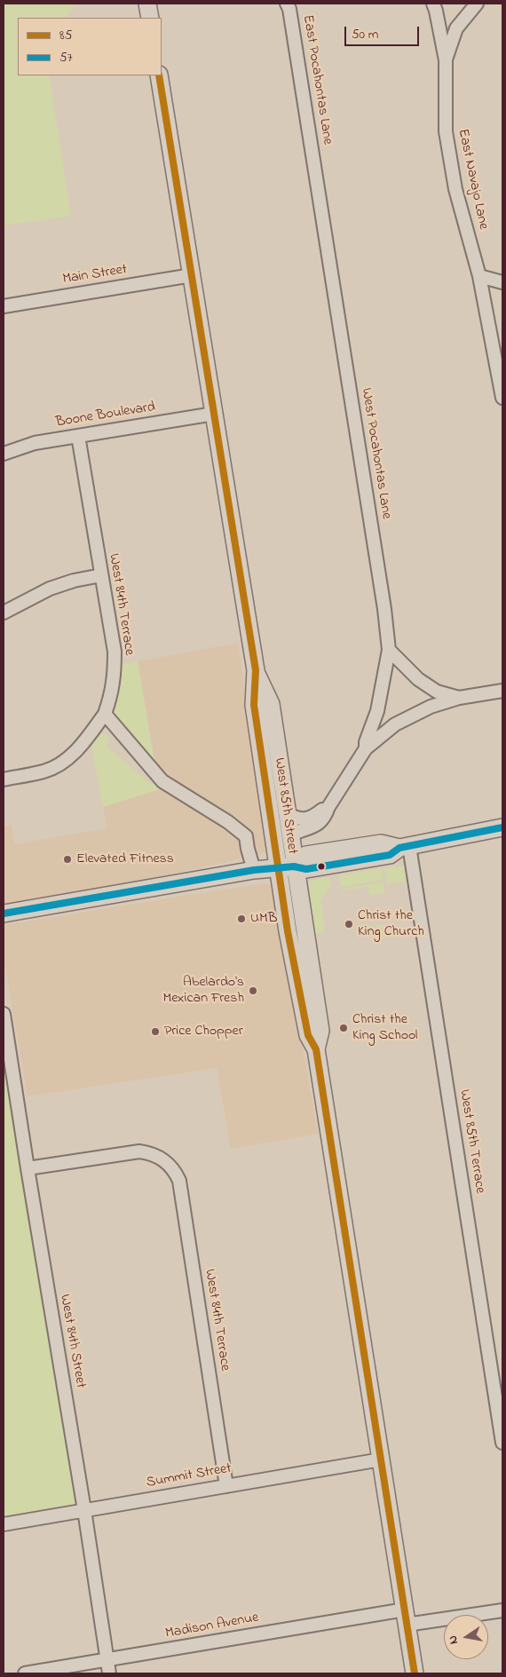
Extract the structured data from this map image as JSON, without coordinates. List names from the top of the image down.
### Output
{
  "streets": {
    "main road": ["West 85th Street"],
    "street": [
      "East Pocahontas Lane",
      "East Navajo Lane",
      "Main Street",
      "Boone Boulevard",
      "West Pocahontas Lane",
      "West 84th Terrace",
      "West 85th Terrace",
      "West 84th Street",
      "Summit Street",
      "Madison Avenue"
    ]
  },
  "crossings": [
    ["East Pocahontas Lane", "West Pocahontas Lane"],
    ["Main Street", "West 85th Street"],
    ["Boone Boulevard", "West 84th Terrace"],
    ["Boone Boulevard", "West 85th Street"],
    ["West 84th Terrace", "West 84th Street"],
    ["West 84th Terrace", "Summit Street"],
    ["West 85th Street", "Summit Street"],
    ["West 85th Street", "Madison Avenue"],
    ["West 84th Street", "Summit Street"],
    ["West 84th Street", "Madison Avenue"]
  ],
  "places": [
    "Elevated Fitness",
    "UMB",
    "Christ the King Church",
    "Abelardo's Mexican Fresh",
    "Christ the King School",
    "Price Chopper"
  ],
  "lines": ["transit line 85", "transit line 57"],
  "legend": ["85", "57"],
  "scale_bar": "50 m",
  "north": "left"
}
